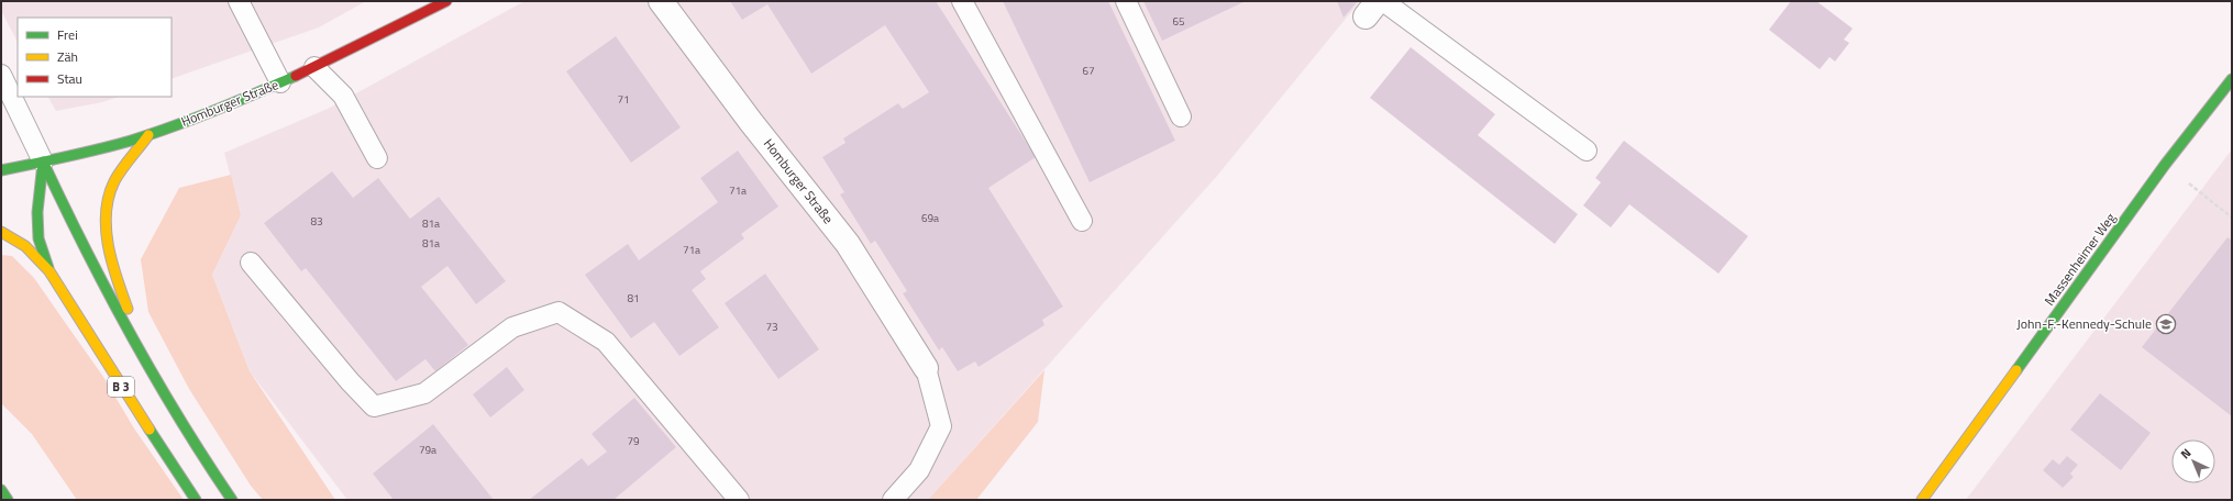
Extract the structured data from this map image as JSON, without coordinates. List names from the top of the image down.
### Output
{
  "streets": {
    "main road": ["Homburger Straße", "Massenheimer Weg", "B 3"]
  },
  "crossings": [
    ["Homburger Straße", "B 3"]
  ],
  "places": {
    "school or university": ["John-F.-Kennedy-Schule"]
  },
  "house_numbers": [
    "65",
    "67",
    "71",
    "71a",
    "69a",
    "83",
    "81a",
    "81a",
    "71a",
    "81",
    "73",
    "79",
    "79a"
  ],
  "legend": ["Frei", "Zäh", "Stau"],
  "north": "top left"
}
